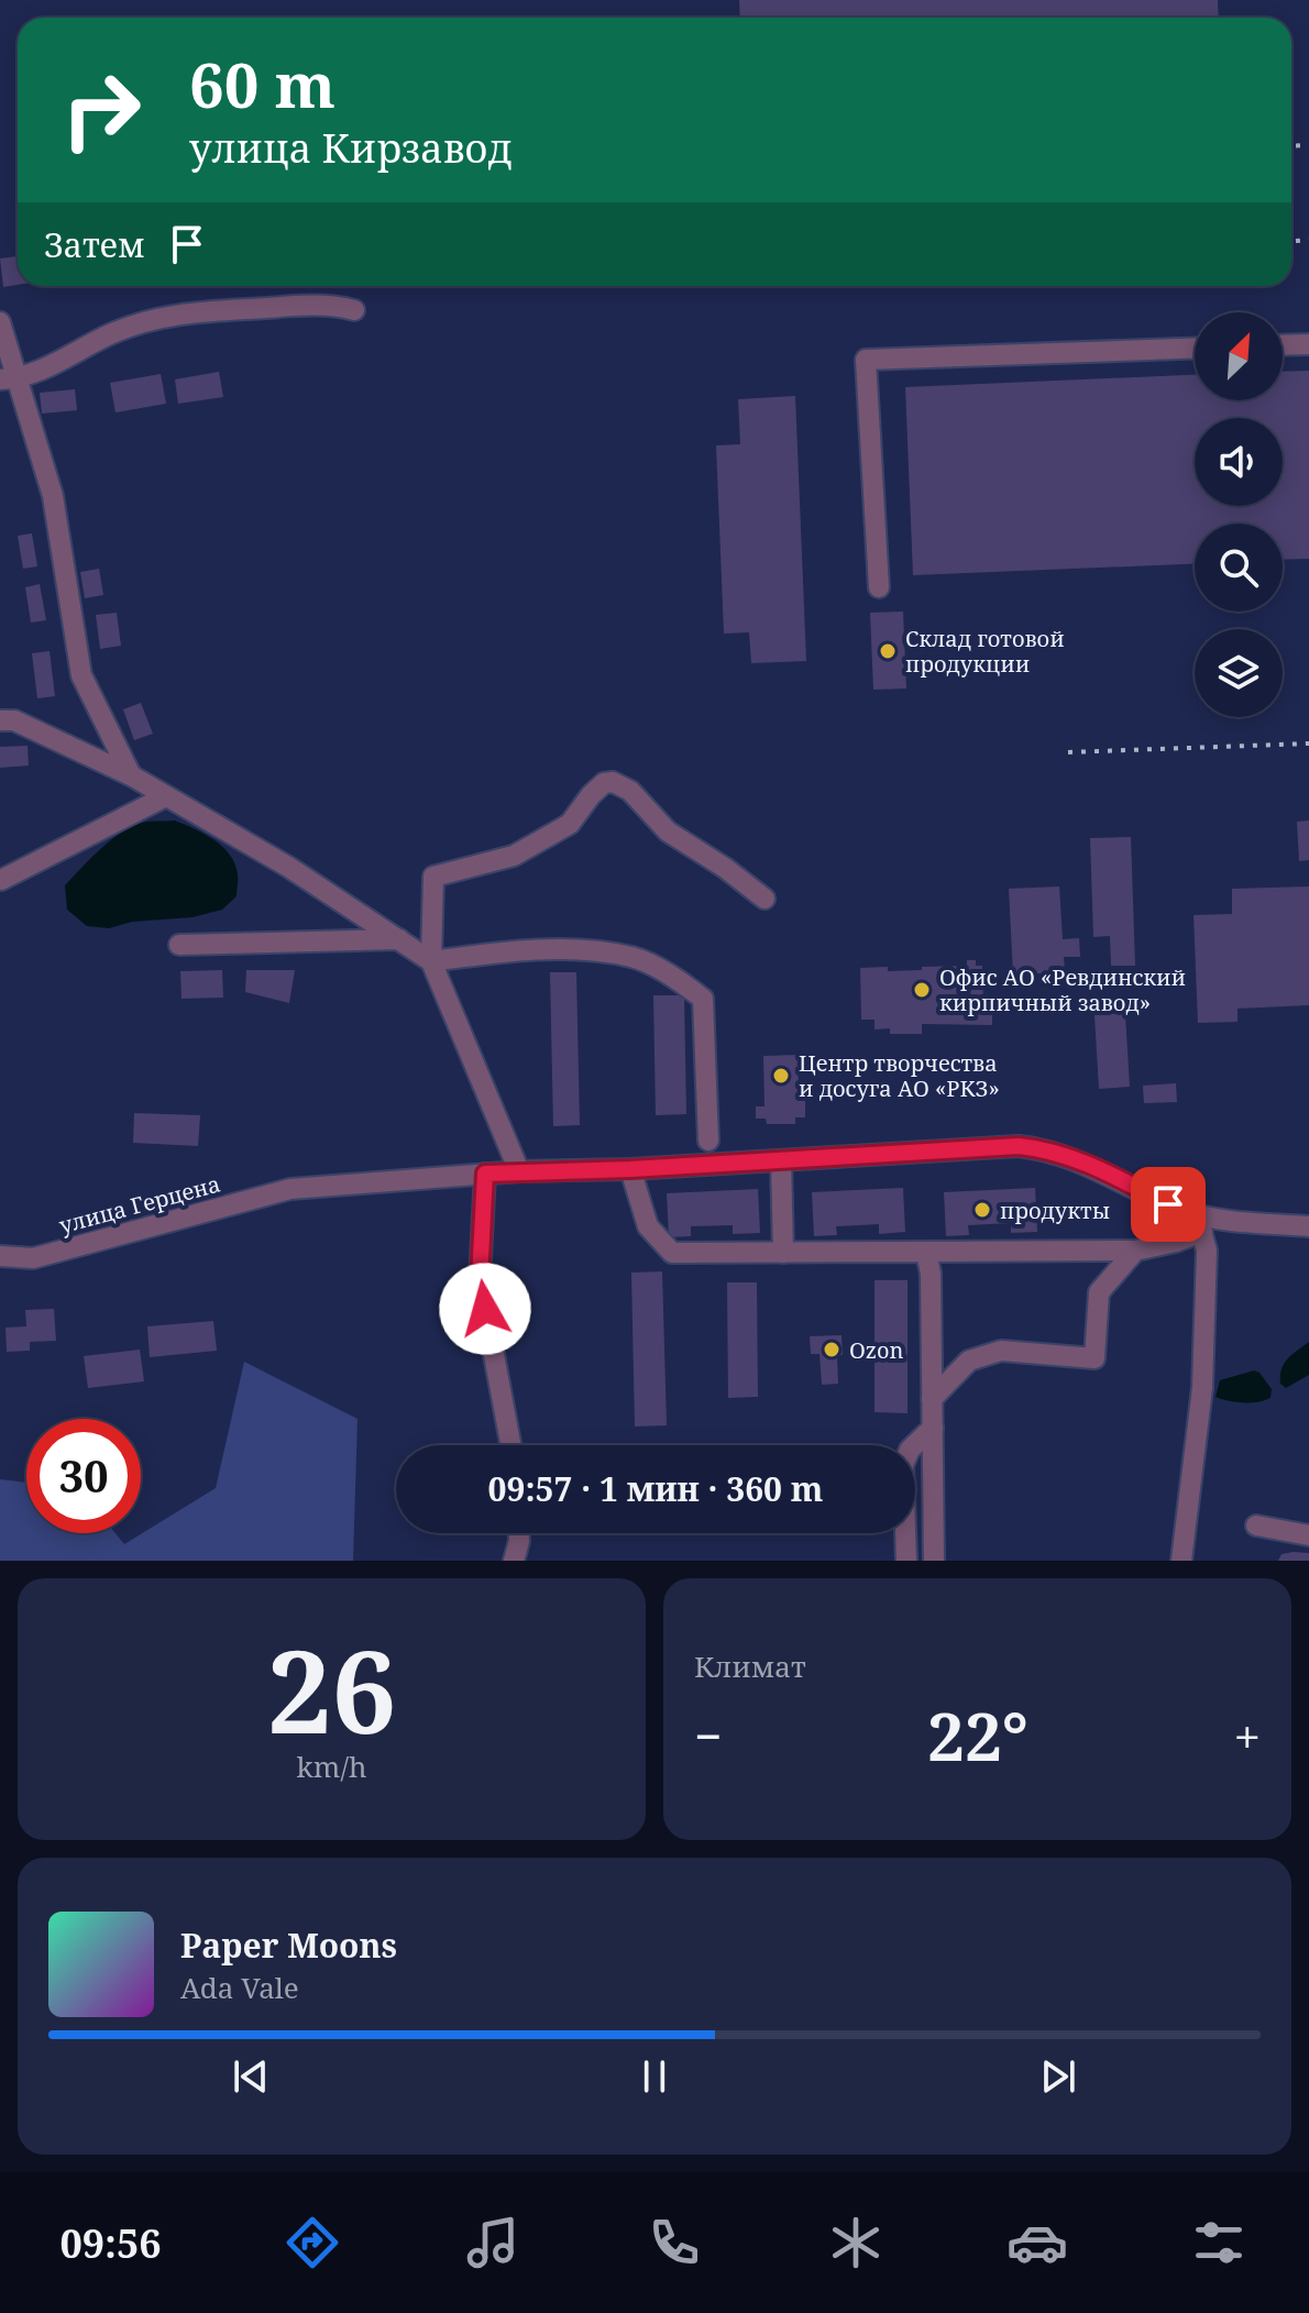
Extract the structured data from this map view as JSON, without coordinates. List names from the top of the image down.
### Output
{
  "streets": {
    "street": ["улица Герцена"]
  },
  "places": [
    "Склад готовой продукции",
    "Офис АО «Ревдинский кирпичный завод»",
    "Центр творчества и досуга АО «РКЗ»",
    "продукты",
    "Ozon"
  ],
  "north": "top right",
  "page": {
    "turn": ["60 m", "улица Кирзавод"],
    "then": "Затем",
    "limit": "30",
    "trip": "09:57 · 1 мин · 360 m",
    "tile": [
      ["26", "km/h"],
      "Климат"
    ],
    "heat": ["−", "22°", "+"],
    "song": ["Paper Moons", "Ada Vale"],
    "tabs": "09:56"
  }
}
